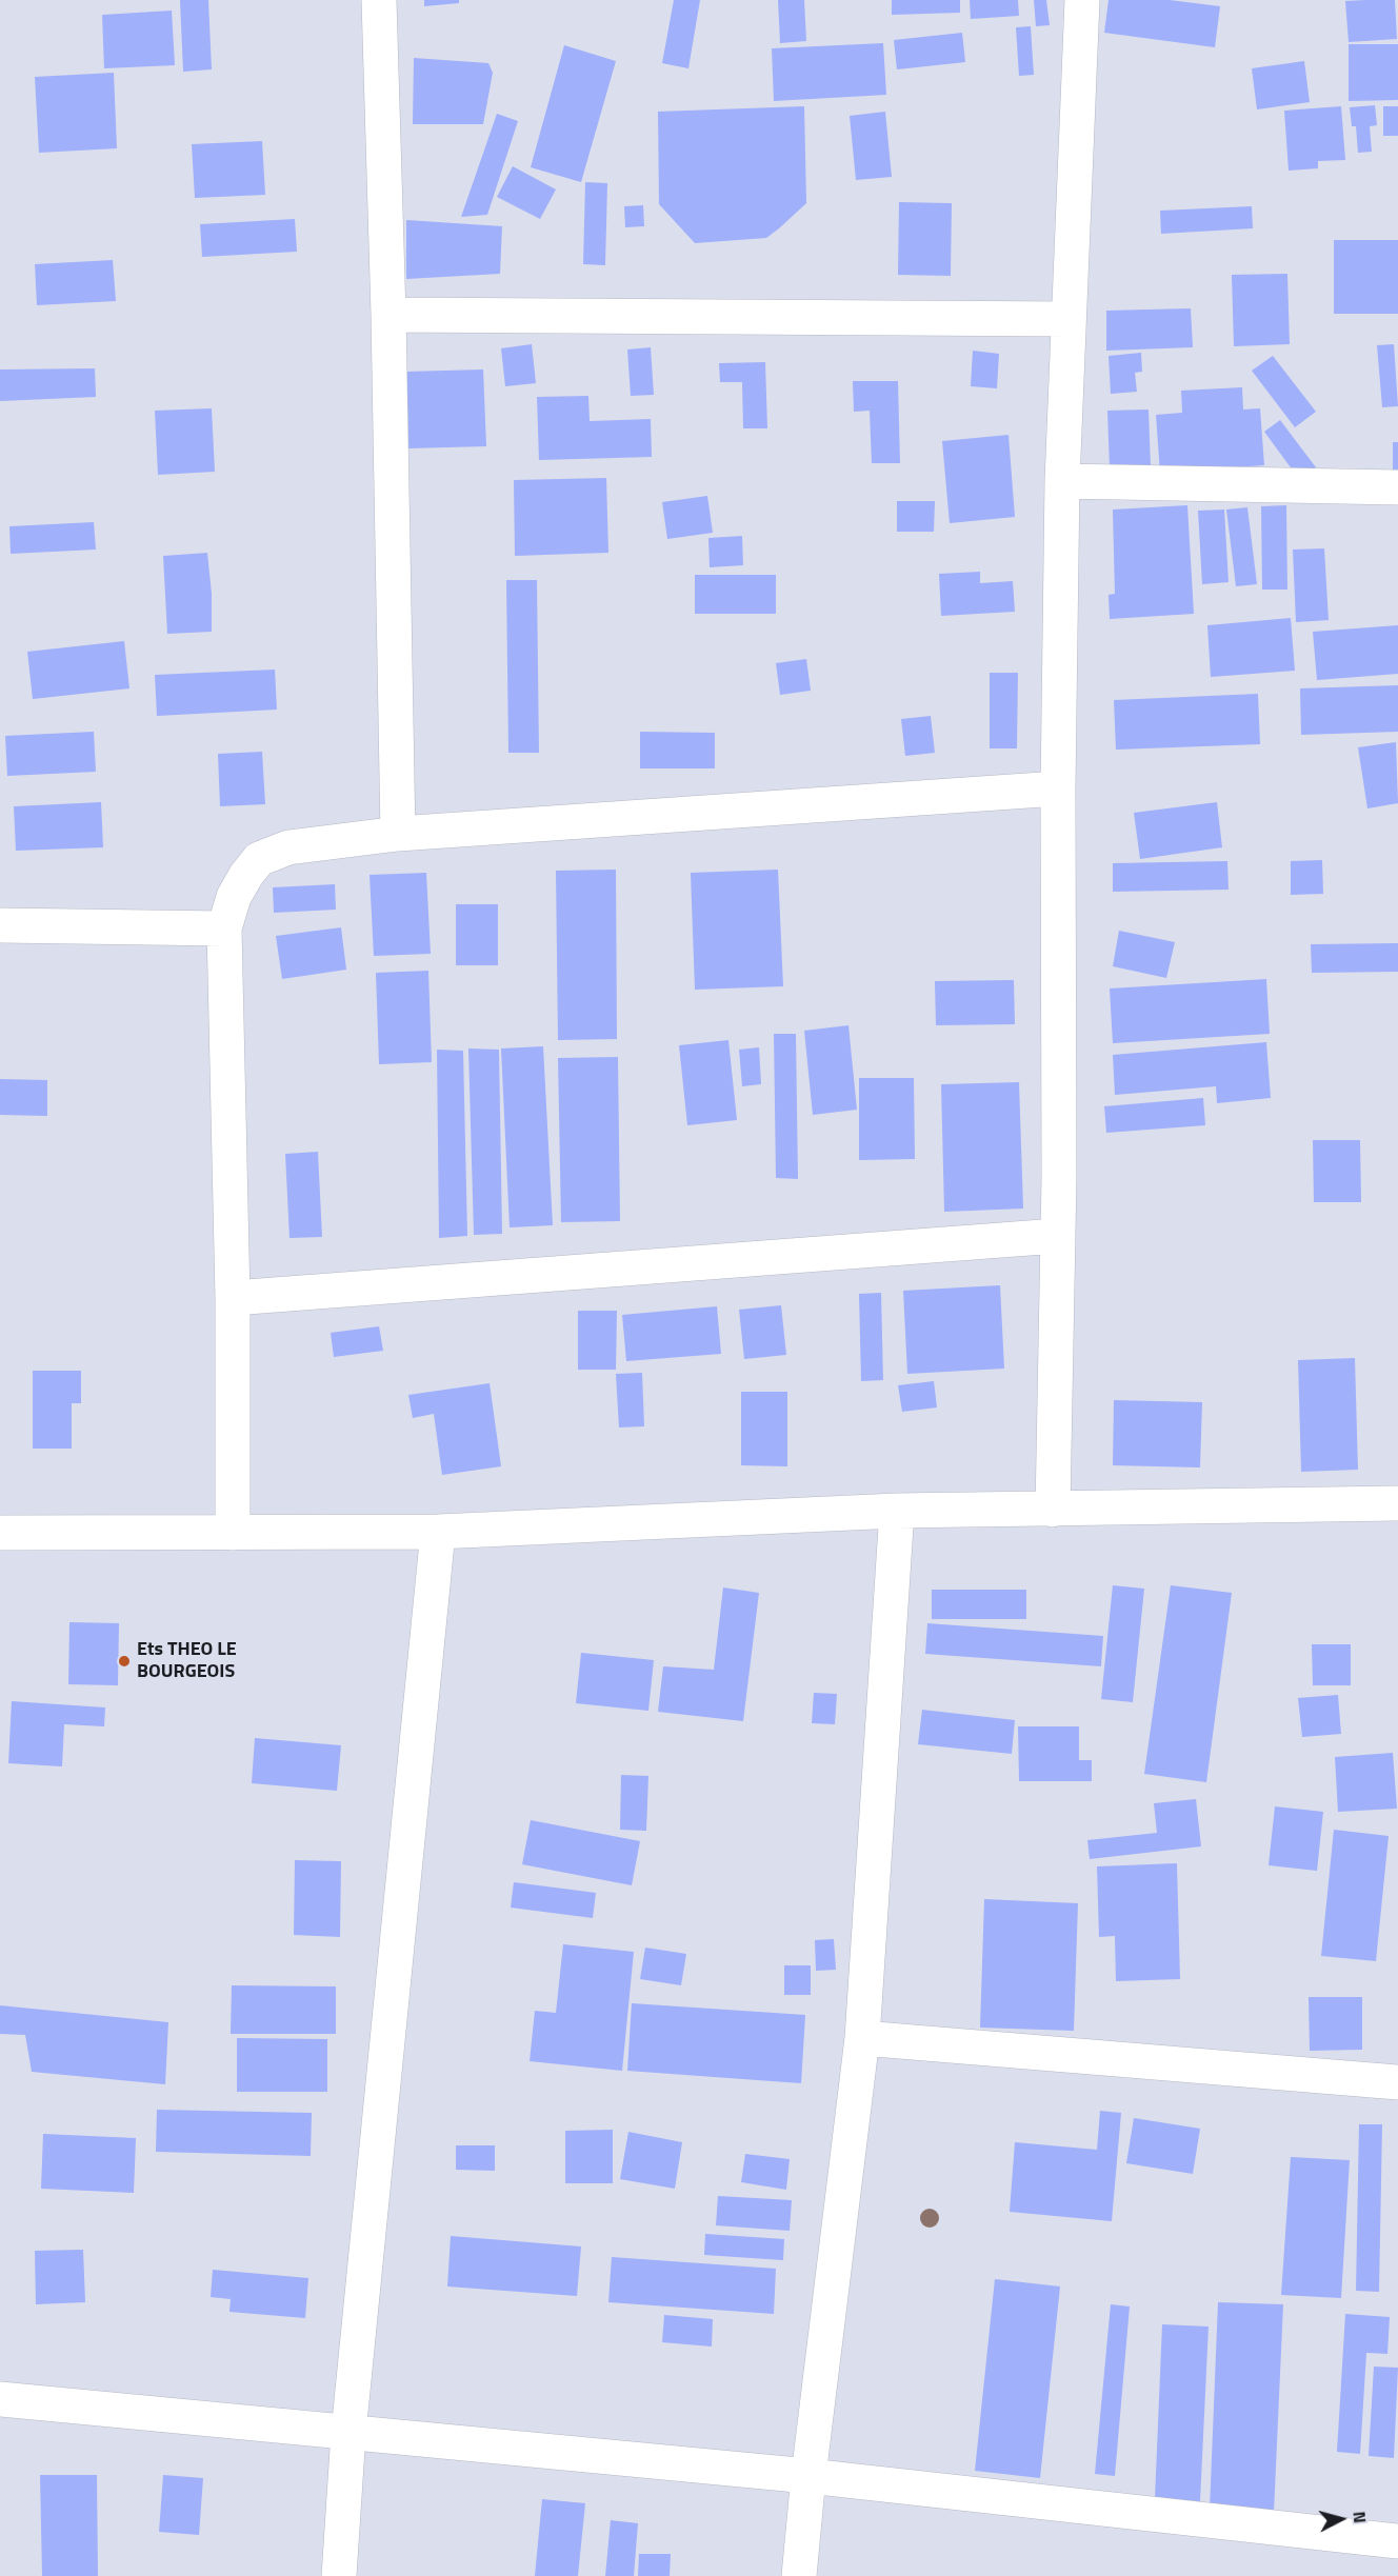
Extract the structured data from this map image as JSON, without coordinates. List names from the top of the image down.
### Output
{
  "places": ["Ets THEO LE BOURGEOIS"],
  "north": "right"
}
